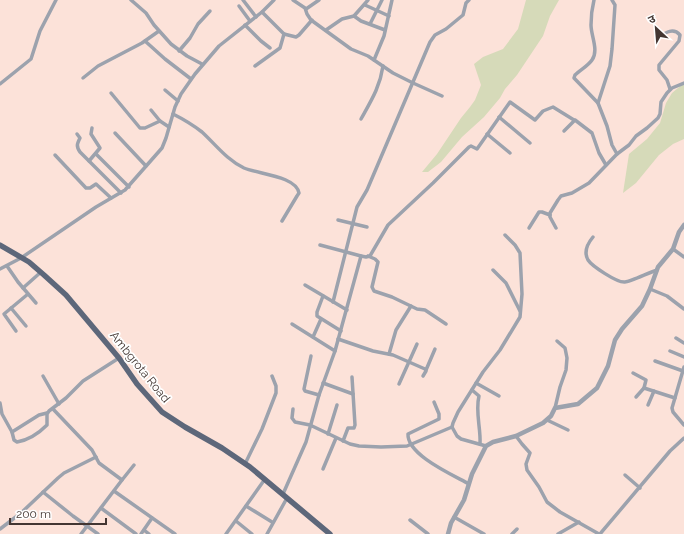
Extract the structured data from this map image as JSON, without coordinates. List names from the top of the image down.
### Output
{
  "streets": {
    "main road": ["Ambgrota Road"]
  },
  "scale_bar": "200 m",
  "north": "top left"
}
